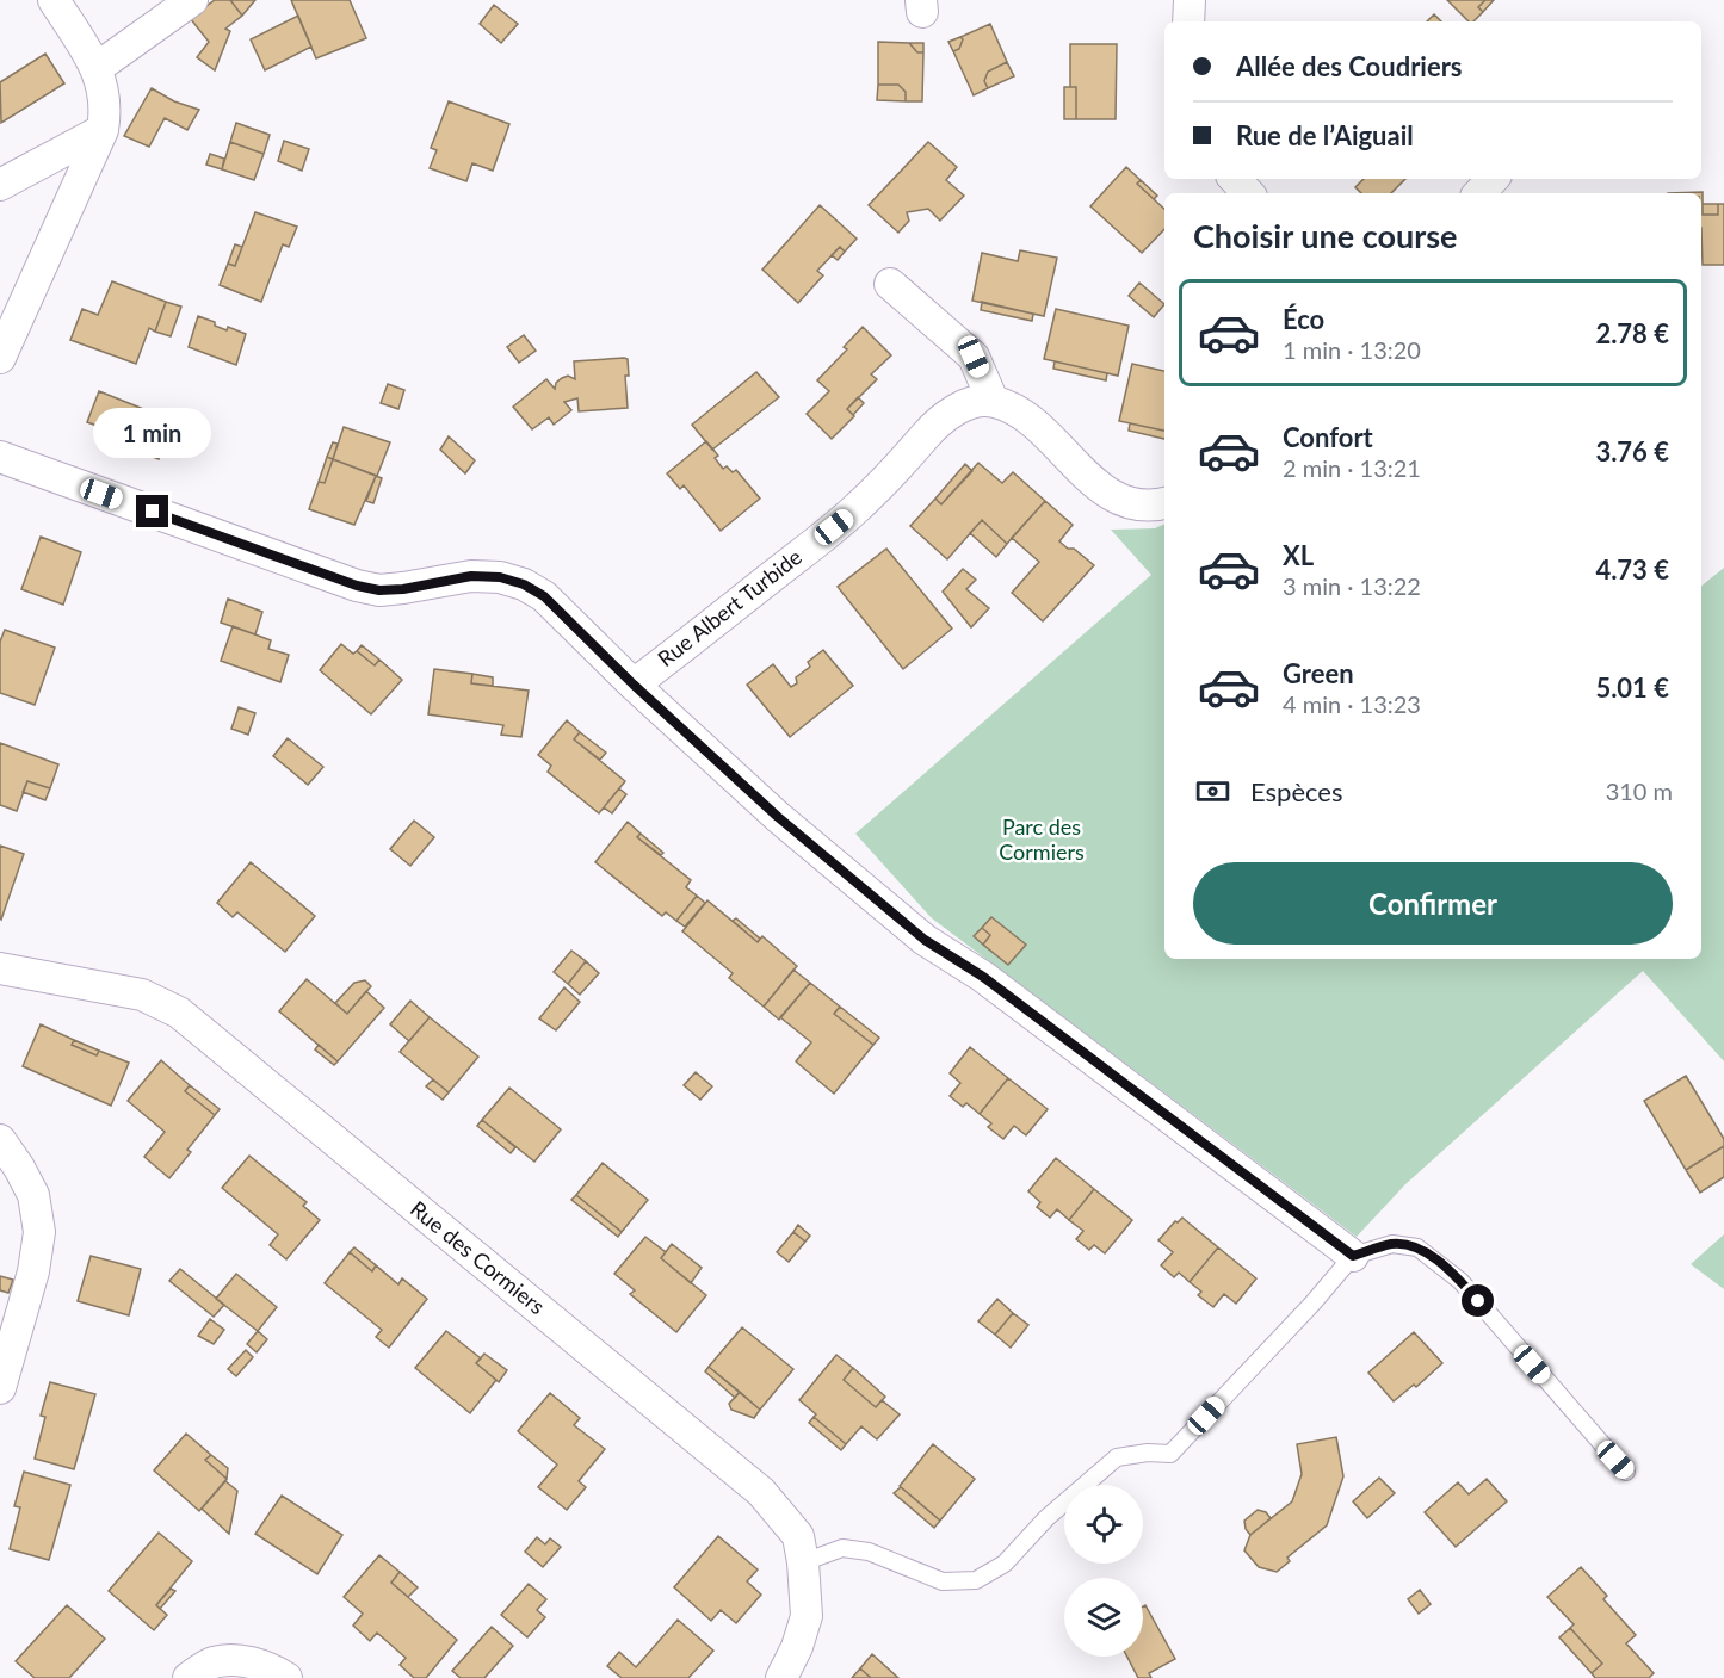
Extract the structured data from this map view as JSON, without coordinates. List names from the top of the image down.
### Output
{
  "streets": {
    "street": ["Rue Albert Turbide", "Rue des Cormiers"]
  },
  "parks": ["Parc des Cormiers"],
  "page": {
    "banner": ["Allée des Coudriers", "Rue de l’Aiguail"],
    "heading": "Choisir une course",
    "list": [
      {
        "name": "Éco",
        "note": "1 min · 13:20",
        "value": "2.78 €"
      },
      {
        "name": "Confort",
        "note": "2 min · 13:21",
        "value": "3.76 €"
      },
      {
        "name": "XL",
        "note": "3 min · 13:22",
        "value": "4.73 €"
      },
      {
        "name": "Green",
        "note": "4 min · 13:23",
        "value": "5.01 €"
      }
    ],
    "bubble": "1 min",
    "pay": ["Espèces", "310 m"],
    "buttons": "Confirmer"
  }
}
